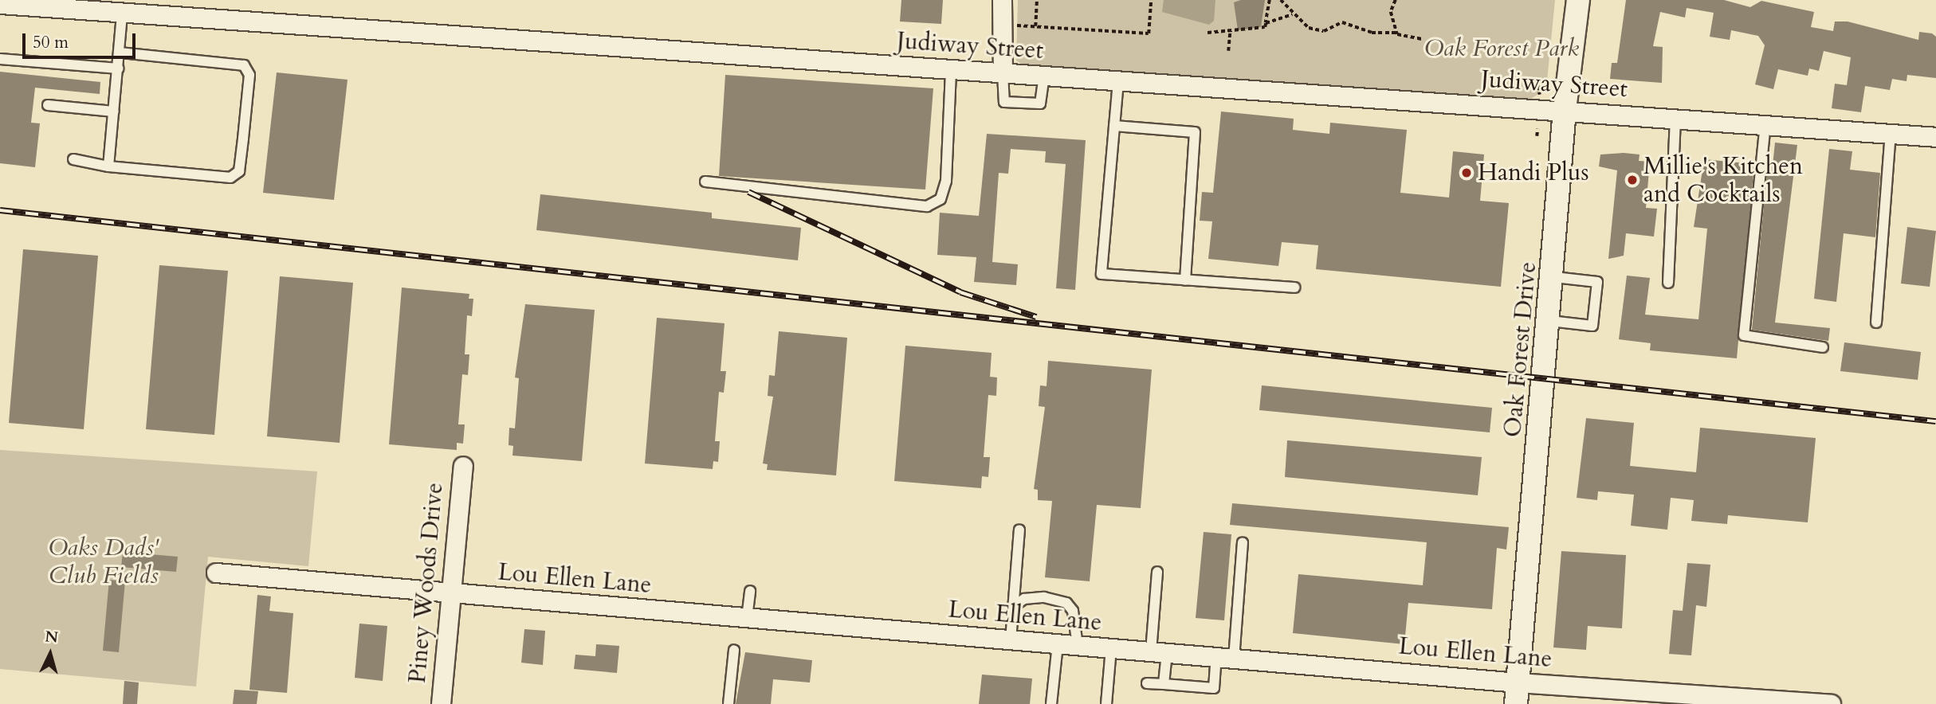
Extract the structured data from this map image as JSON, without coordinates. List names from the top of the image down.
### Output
{
  "streets": {
    "street": [
      "Judiway Street",
      "Oak Forest Drive",
      "Lou Ellen Lane",
      "Piney Woods Drive"
    ]
  },
  "crossings": [
    ["Judiway Street", "Oak Forest Drive"],
    ["Oak Forest Drive", "Lou Ellen Lane"],
    ["Lou Ellen Lane", "Piney Woods Drive"]
  ],
  "parks": ["Oak Forest Park", "Oaks Dads' Club Fields"],
  "places": ["Handi Plus", "Millie's Kitchen and Cocktails"],
  "scale_bar": "50 m",
  "north": "top"
}
